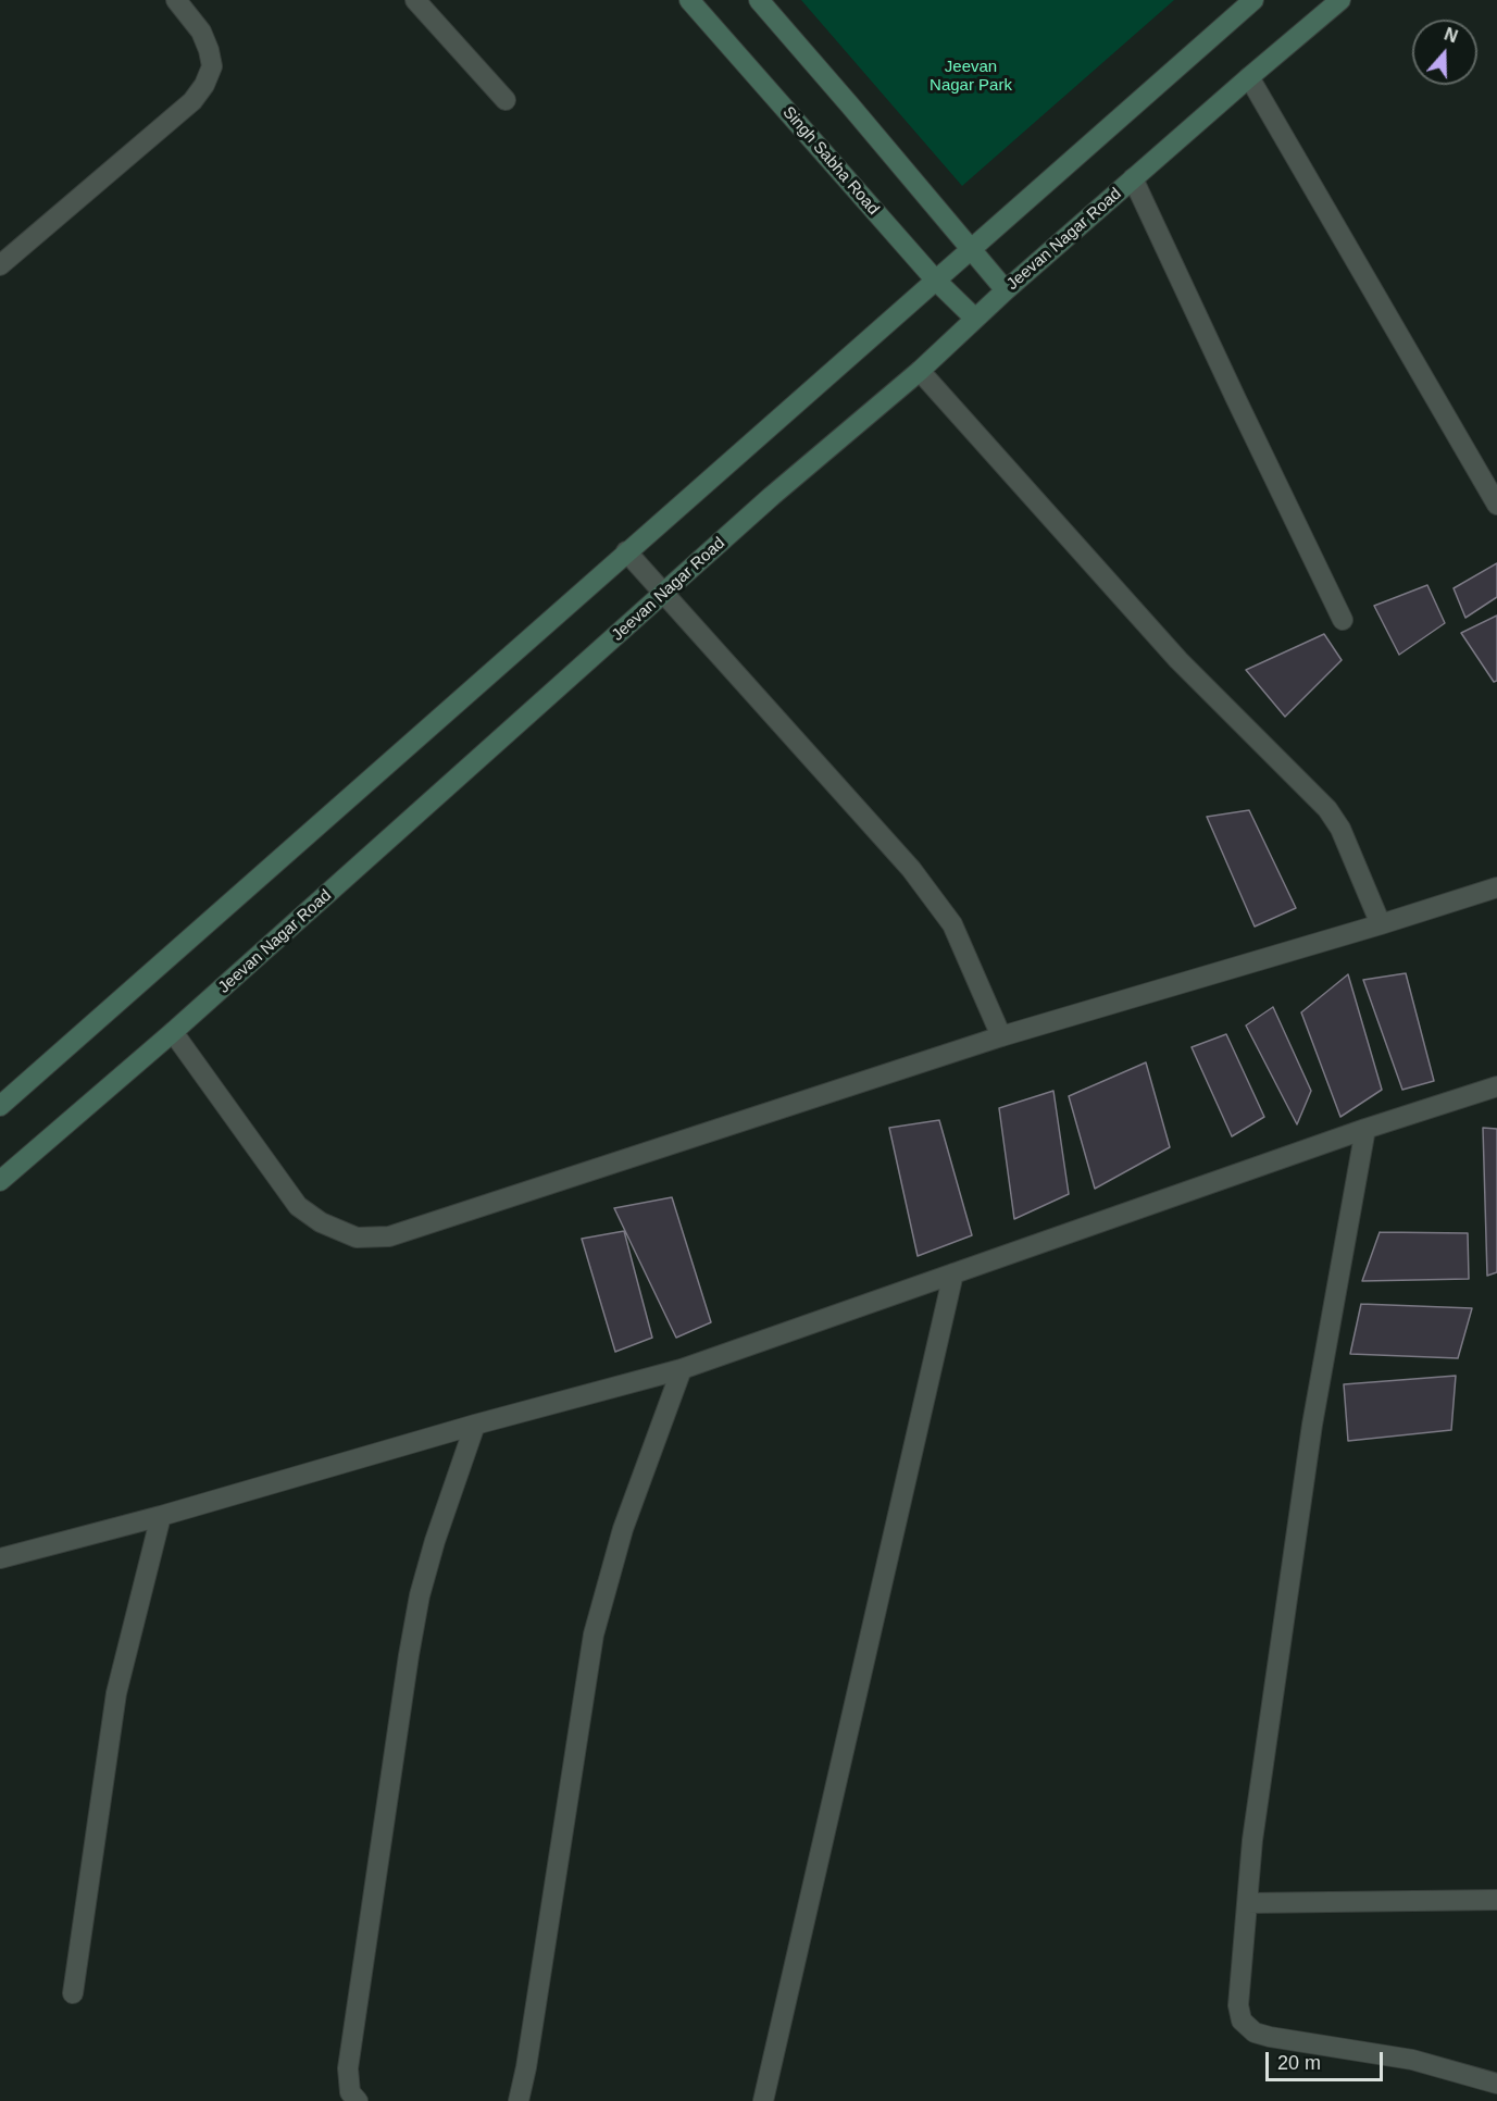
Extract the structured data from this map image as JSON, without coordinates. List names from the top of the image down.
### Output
{
  "streets": {
    "street": ["Singh Sabha Road", "Jeevan Nagar Road"]
  },
  "crossings": [
    ["Singh Sabha Road", "Jeevan Nagar Road"]
  ],
  "parks": ["Jeevan Nagar Park"],
  "scale_bar": "20 m",
  "north": "top"
}
